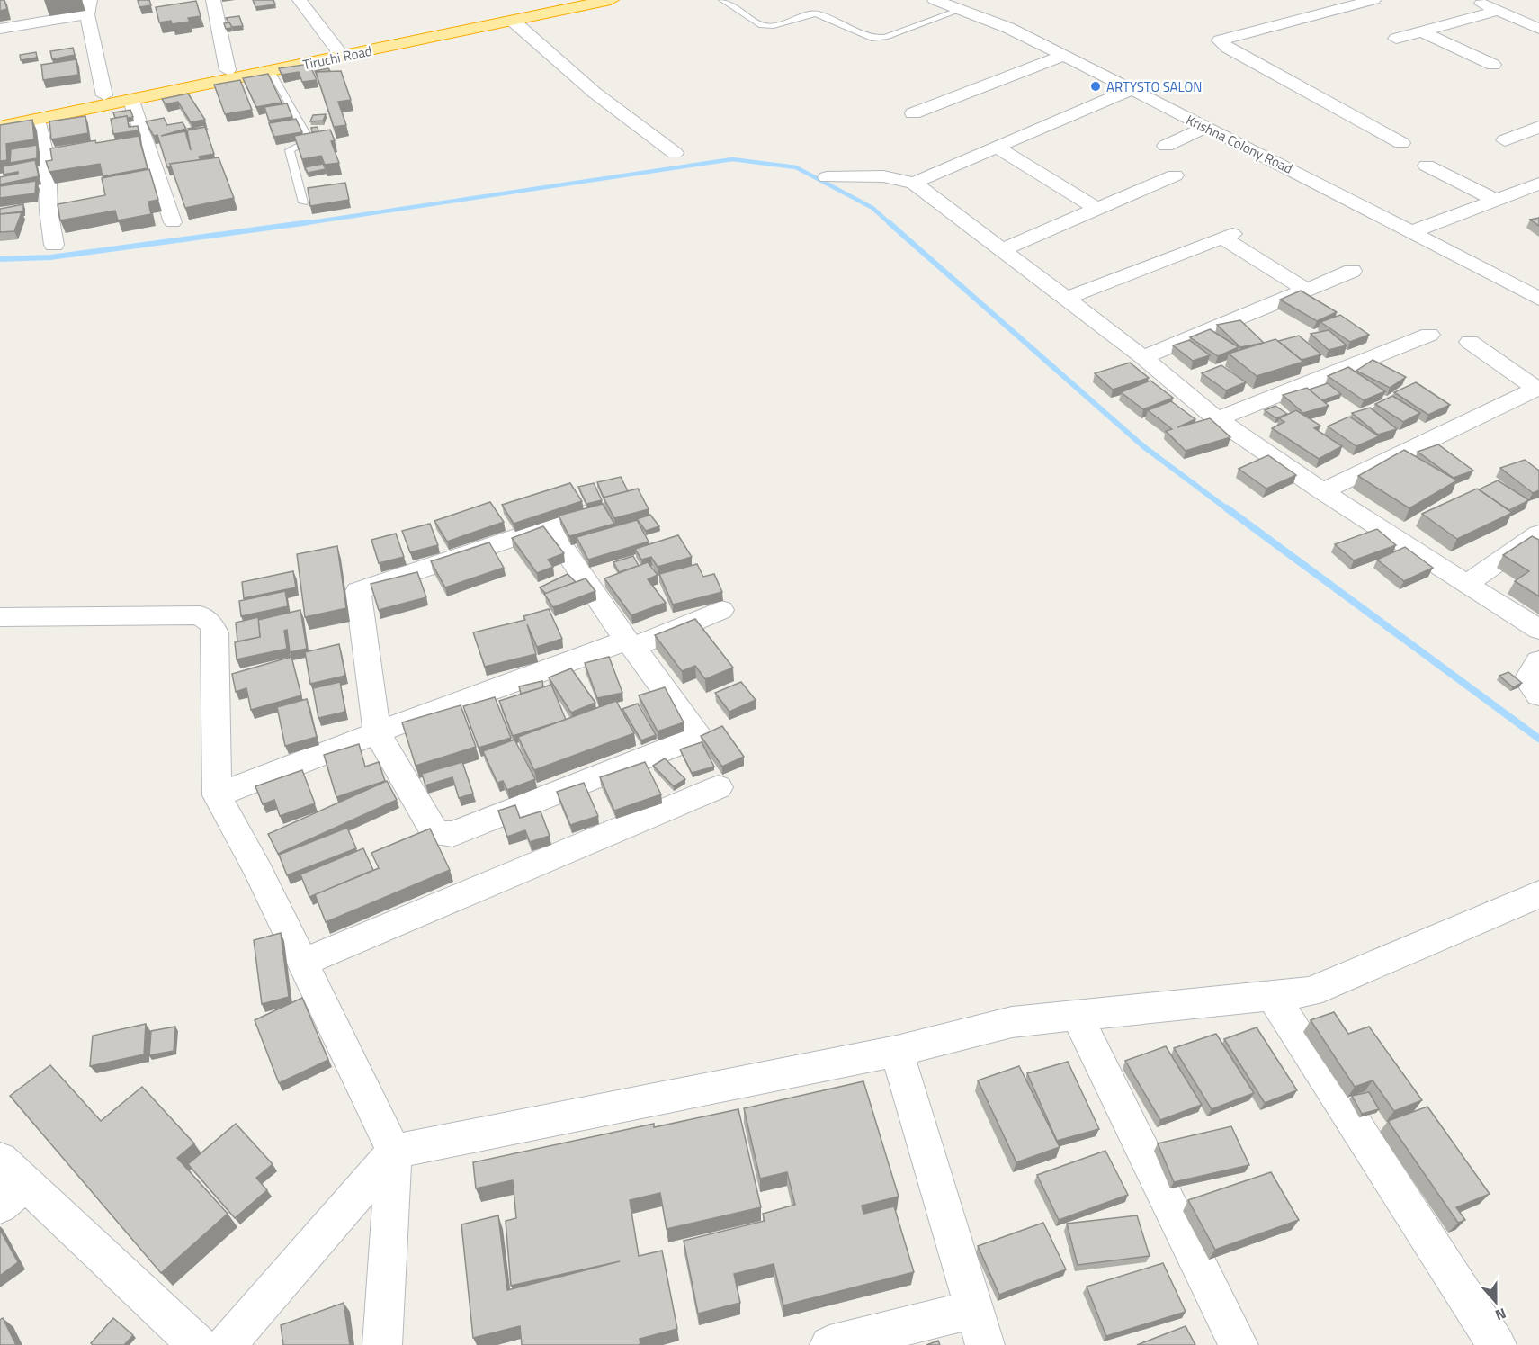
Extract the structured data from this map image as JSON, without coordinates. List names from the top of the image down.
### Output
{
  "streets": {
    "highway": ["Tiruchi Road"],
    "street": ["Krishna Colony Road"]
  },
  "places": ["ARTYSTO SALON"],
  "north": "bottom"
}
